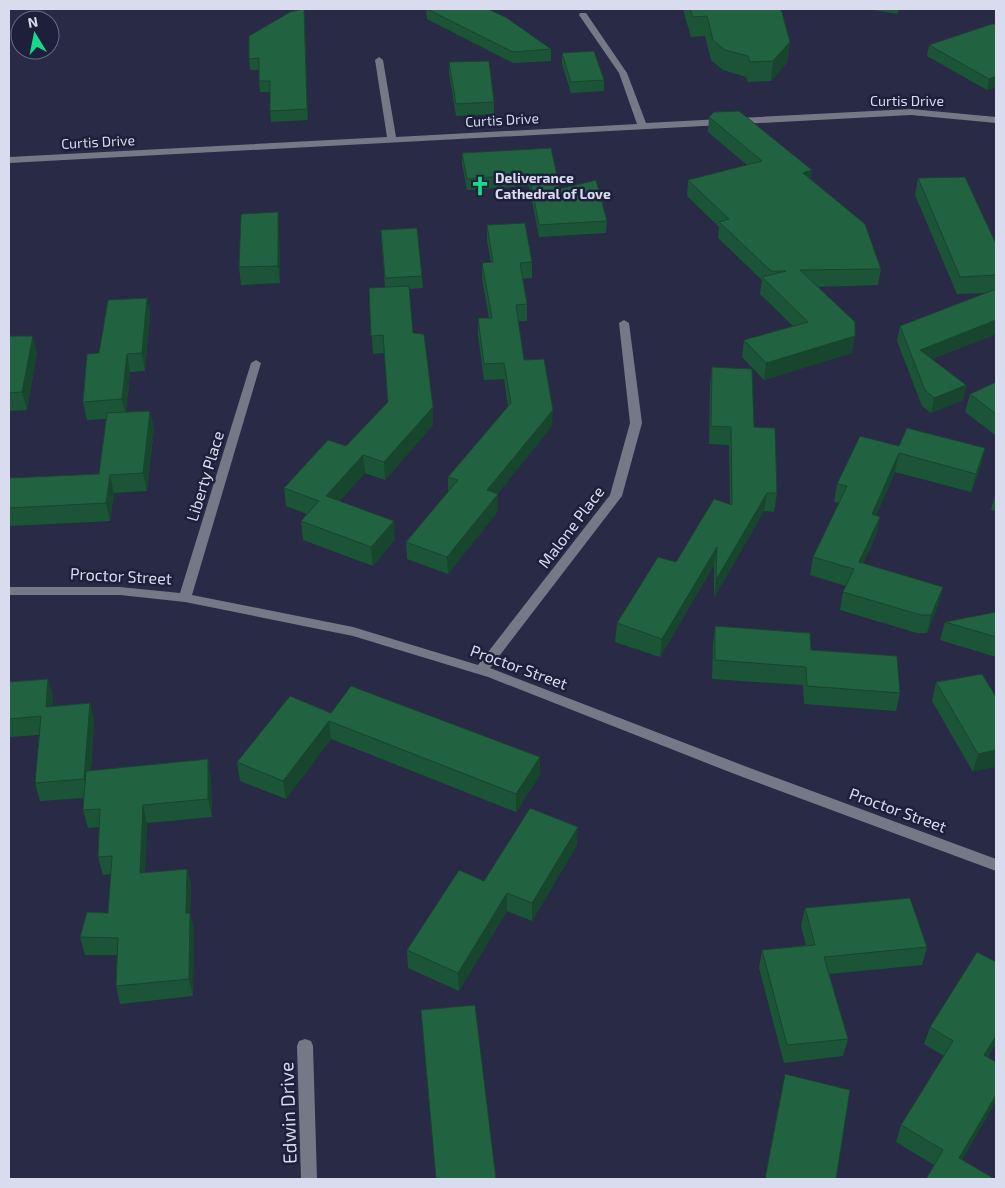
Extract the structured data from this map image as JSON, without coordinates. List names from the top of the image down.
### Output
{
  "streets": {
    "street": [
      "Curtis Drive",
      "Liberty Place",
      "Malone Place",
      "Proctor Street",
      "Edwin Drive"
    ]
  },
  "crossings": [
    ["Liberty Place", "Proctor Street"],
    ["Malone Place", "Proctor Street"]
  ],
  "places": {
    "church": ["Deliverance Cathedral of Love"]
  },
  "north": "top"
}
